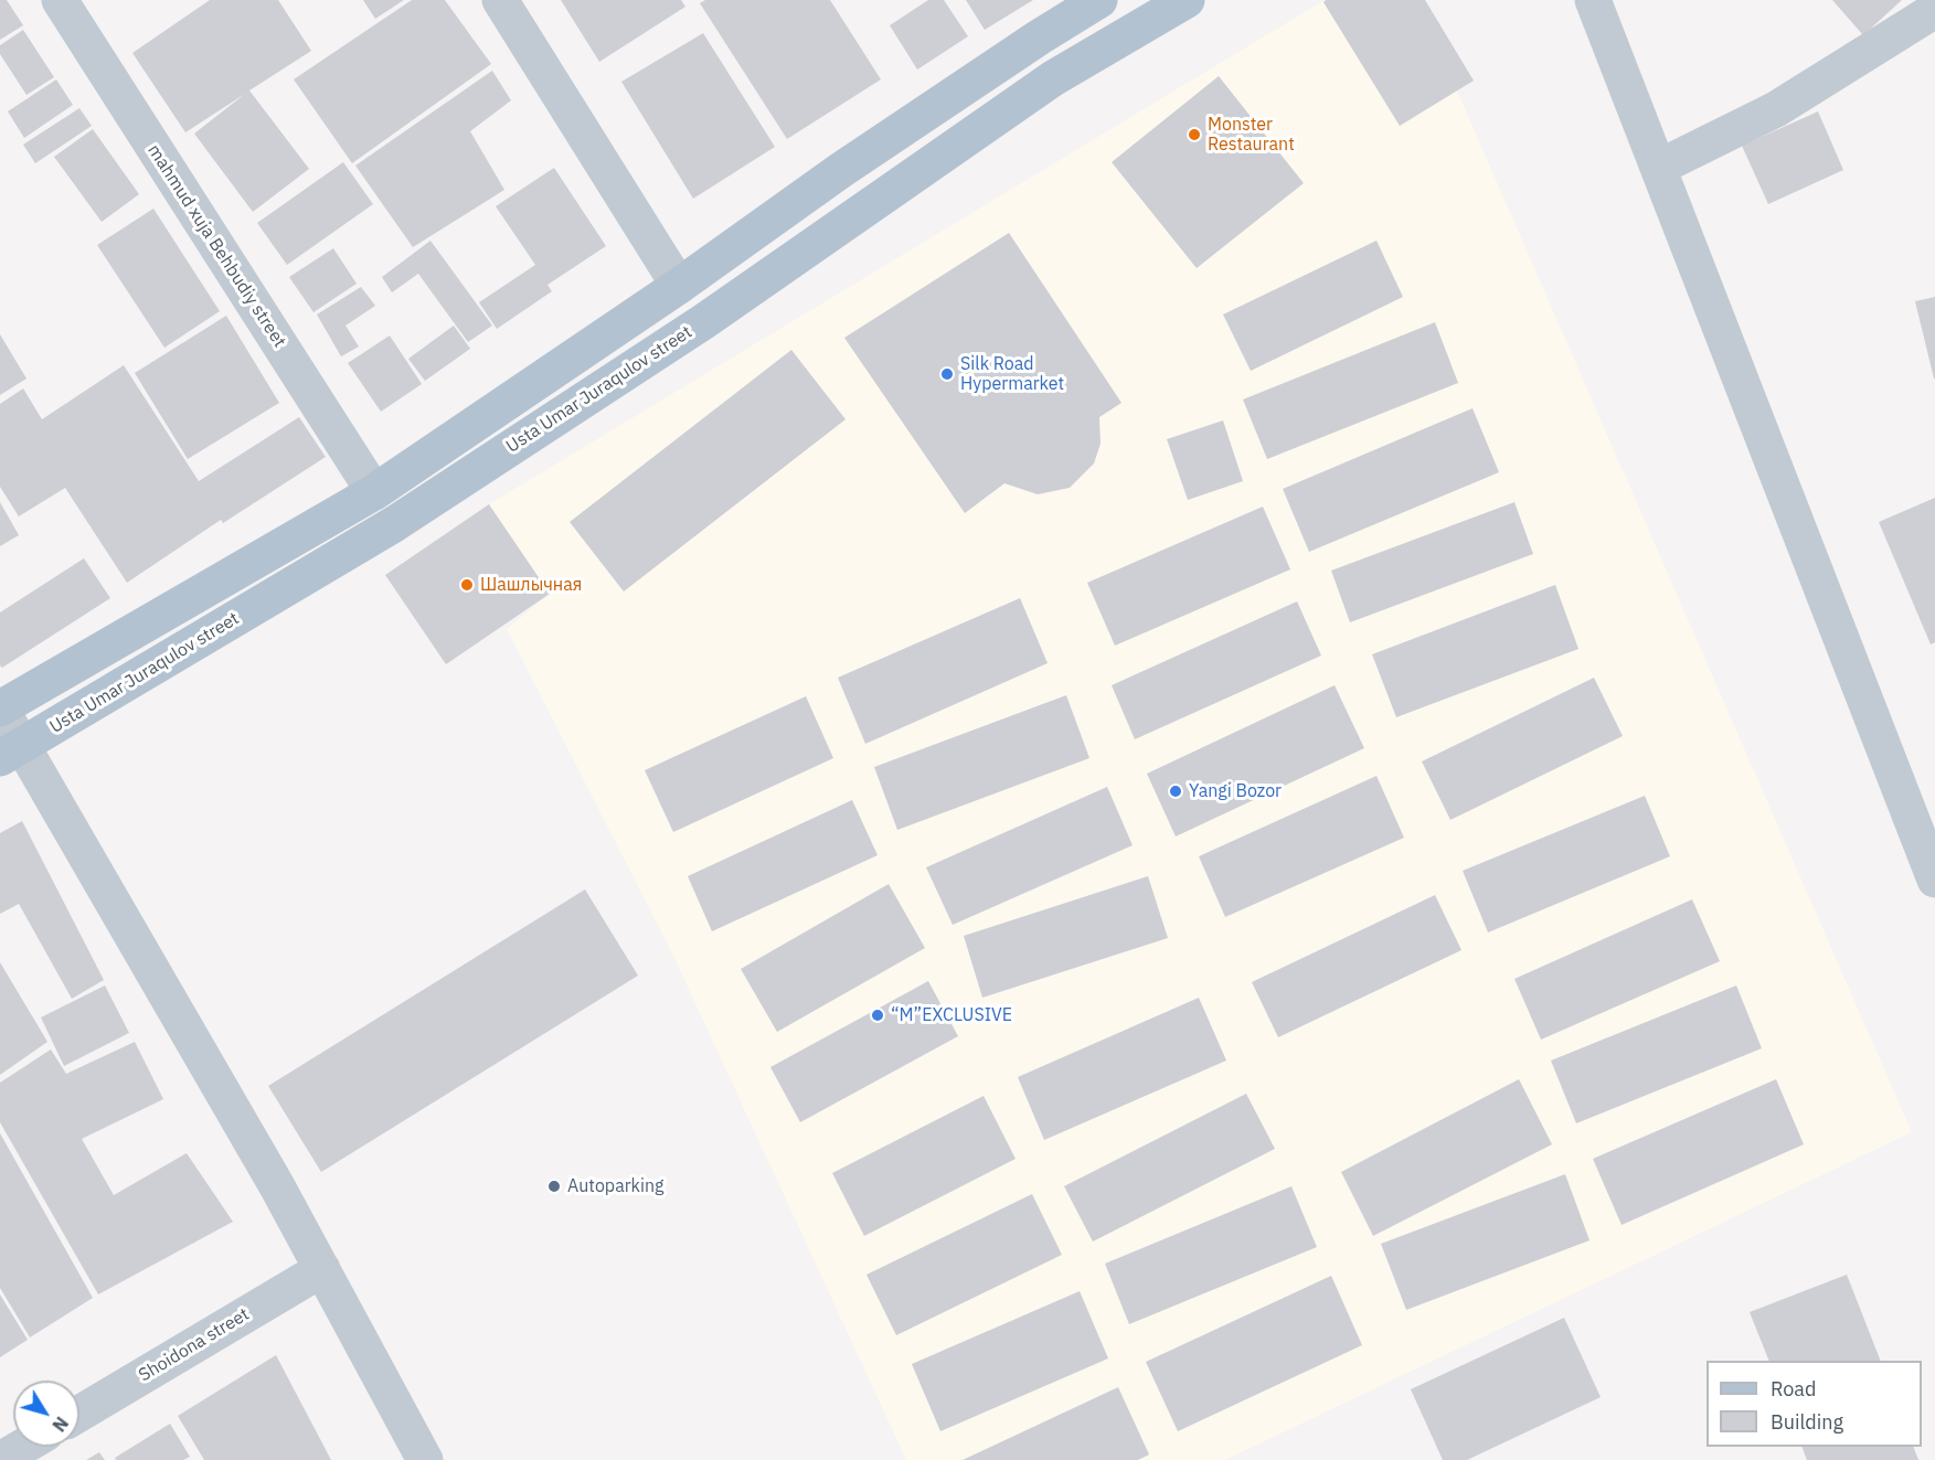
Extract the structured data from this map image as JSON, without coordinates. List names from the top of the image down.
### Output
{
  "streets": {
    "main road": ["Usta Umar Juraqulov street"],
    "street": ["mahmud xuja Behbudiy street", "Shoidona street"]
  },
  "places": [
    "Monster Restaurant",
    "Silk Road Hypermarket",
    "Шашлычная",
    "Yangi Bozor",
    "“M”EXCLUSIVE",
    "Autoparking"
  ],
  "legend": ["Road", "Building"],
  "north": "bottom right"
}
